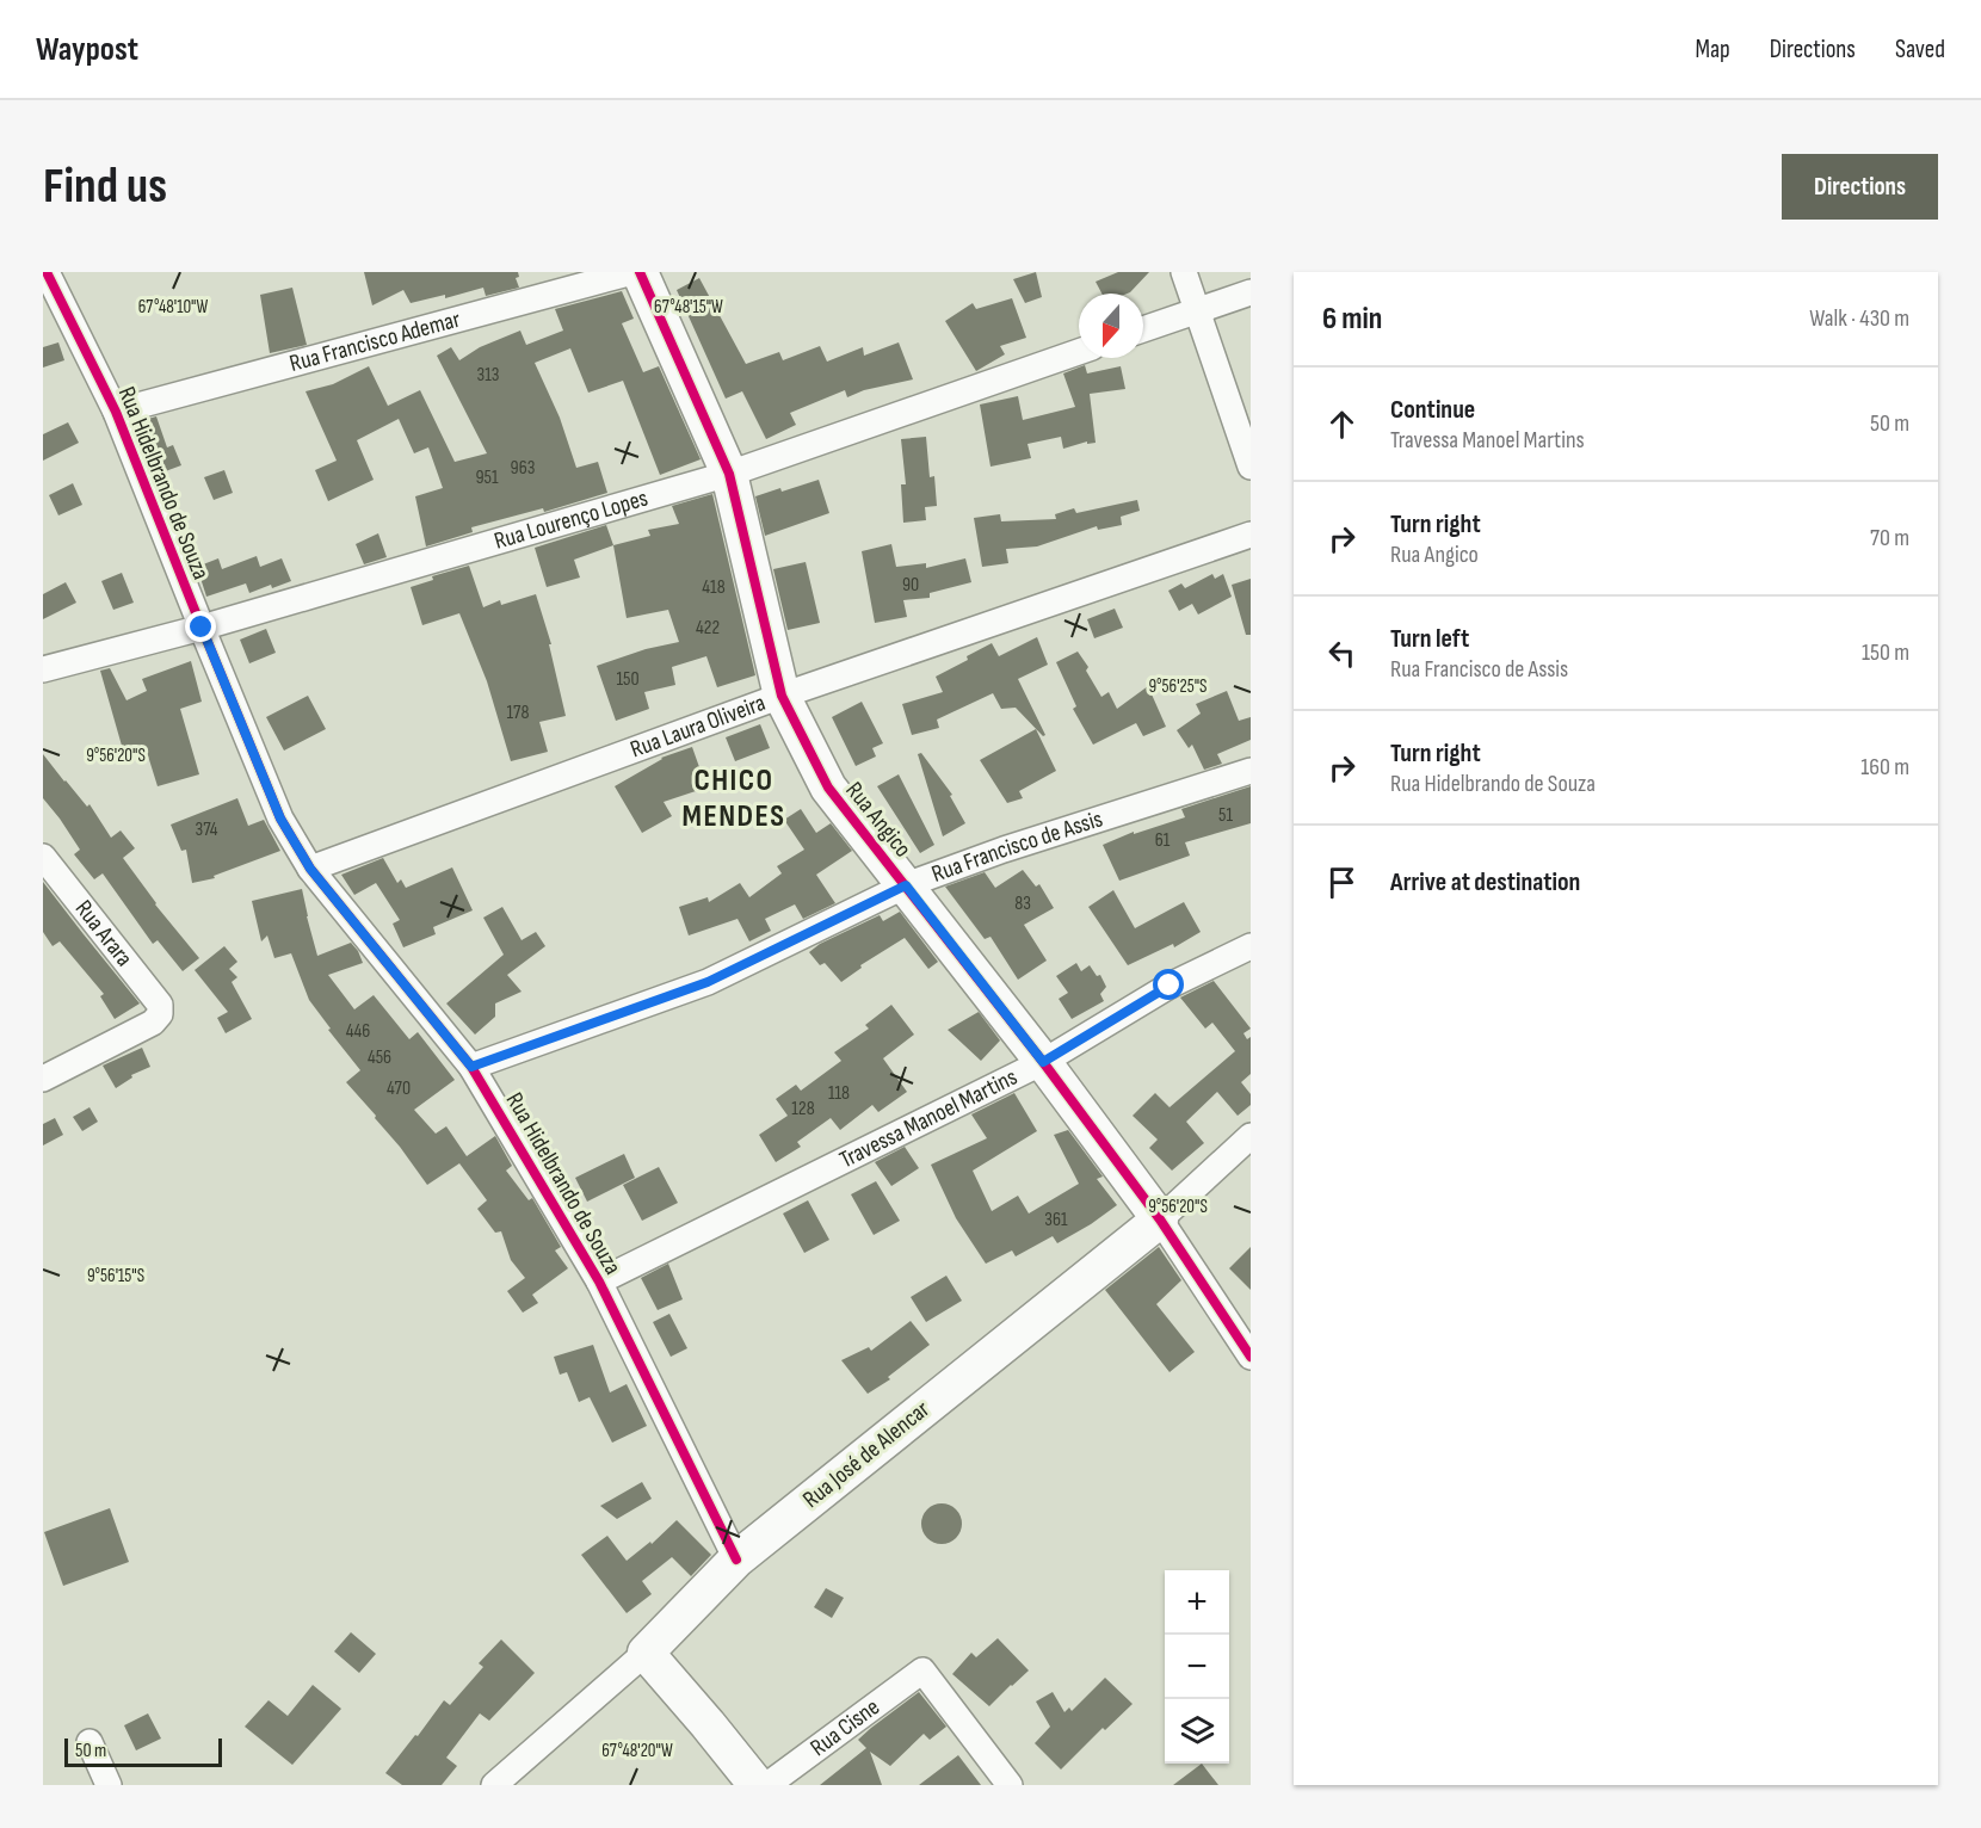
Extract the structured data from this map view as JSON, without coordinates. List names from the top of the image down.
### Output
{
  "streets": {
    "street": [
      "Rua Francisco Ademar",
      "Rua Hidelbrando de Souza",
      "Rua Lourenço Lopes",
      "Rua Laura Oliveira",
      "Rua Angico",
      "Rua Francisco de Assis",
      "Rua Arara",
      "Travessa Manoel Martins",
      "Rua José de Alencar",
      "Rua Cisne"
    ]
  },
  "crossings": [
    ["Rua Francisco Ademar", "Rua Hidelbrando de Souza"],
    ["Rua Hidelbrando de Souza", "Rua Lourenço Lopes"],
    ["Rua Hidelbrando de Souza", "Rua Laura Oliveira"],
    ["Rua Hidelbrando de Souza", "Rua Francisco de Assis"],
    ["Rua Hidelbrando de Souza", "Travessa Manoel Martins"],
    ["Rua Hidelbrando de Souza", "Rua José de Alencar"],
    ["Rua Lourenço Lopes", "Rua Angico"],
    ["Rua Laura Oliveira", "Rua Angico"],
    ["Rua Angico", "Rua Francisco de Assis"],
    ["Rua Angico", "Travessa Manoel Martins"],
    ["Rua Angico", "Rua José de Alencar"]
  ],
  "districts": ["CHICO MENDES"],
  "house_numbers": [
    "313",
    "963",
    "951",
    "90",
    "418",
    "422",
    "150",
    "178",
    "51",
    "374",
    "61",
    "83",
    "446",
    "456",
    "470",
    "118",
    "128",
    "361"
  ],
  "scale_bar": "50 m",
  "north": "bottom",
  "page": {
    "header": "Waypost",
    "nav": ["Map", "Directions", "Saved"],
    "buttons": "Directions",
    "title": "Find us",
    "heading": ["6 min", "Walk · 430 m"],
    "list": [
      ["Continue", "Travessa Manoel Martins", "50 m"],
      ["Turn right", "Rua Angico", "70 m"],
      ["Turn left", "Rua Francisco de Assis", "150 m"],
      ["Turn right", "Rua Hidelbrando de Souza", "160 m"],
      "Arrive at destination"
    ],
    "map_buttons": ["+", "−"],
    "scale": "50 m"
  },
  "coordinates": [
    "67°48'10\"W",
    "67°48'15\"W",
    "9°56'25\"S",
    "9°56'20\"S",
    "9°56'15\"S",
    "67°48'20\"W"
  ]
}
